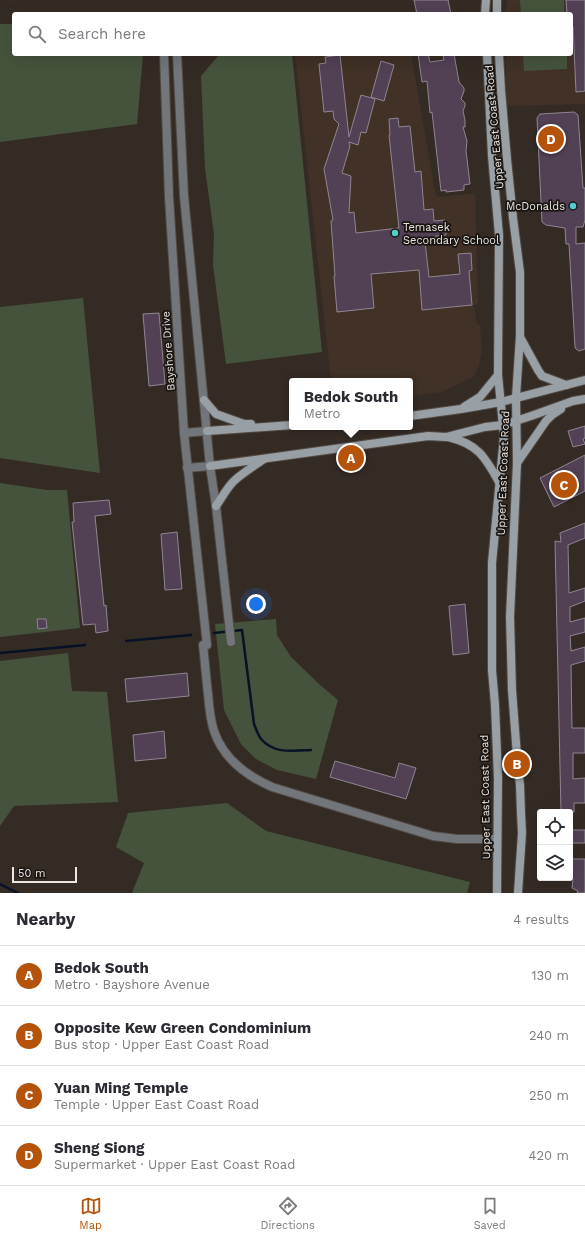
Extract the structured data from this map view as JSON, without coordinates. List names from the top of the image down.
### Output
{
  "streets": {
    "main road": ["Upper East Coast Road"],
    "street": ["Bayshore Drive"]
  },
  "crossings": [
    ["Upper East Coast Road", "Bayshore Drive"]
  ],
  "places": ["McDonalds", "Temasek Secondary School"],
  "scale_bar": "50 m",
  "page": {
    "search": "Search here",
    "pins": [
      "D",
      "A",
      "C",
      "B"
    ],
    "popup": ["Bedok South", "Metro"],
    "scale": "50 m",
    "heading": ["Nearby", "4 results"],
    "list": [
      {
        "mark": "A",
        "name": "Bedok South",
        "note": "Metro · Bayshore Avenue",
        "value": "130 m"
      },
      {
        "mark": "B",
        "name": "Opposite Kew Green Condominium",
        "note": "Bus stop · Upper East Coast Road",
        "value": "240 m"
      },
      {
        "mark": "C",
        "name": "Yuan Ming Temple",
        "note": "Temple · Upper East Coast Road",
        "value": "250 m"
      },
      {
        "mark": "D",
        "name": "Sheng Siong",
        "note": "Supermarket · Upper East Coast Road",
        "value": "420 m"
      }
    ],
    "nav": ["Map", "Directions", "Saved"]
  }
}
